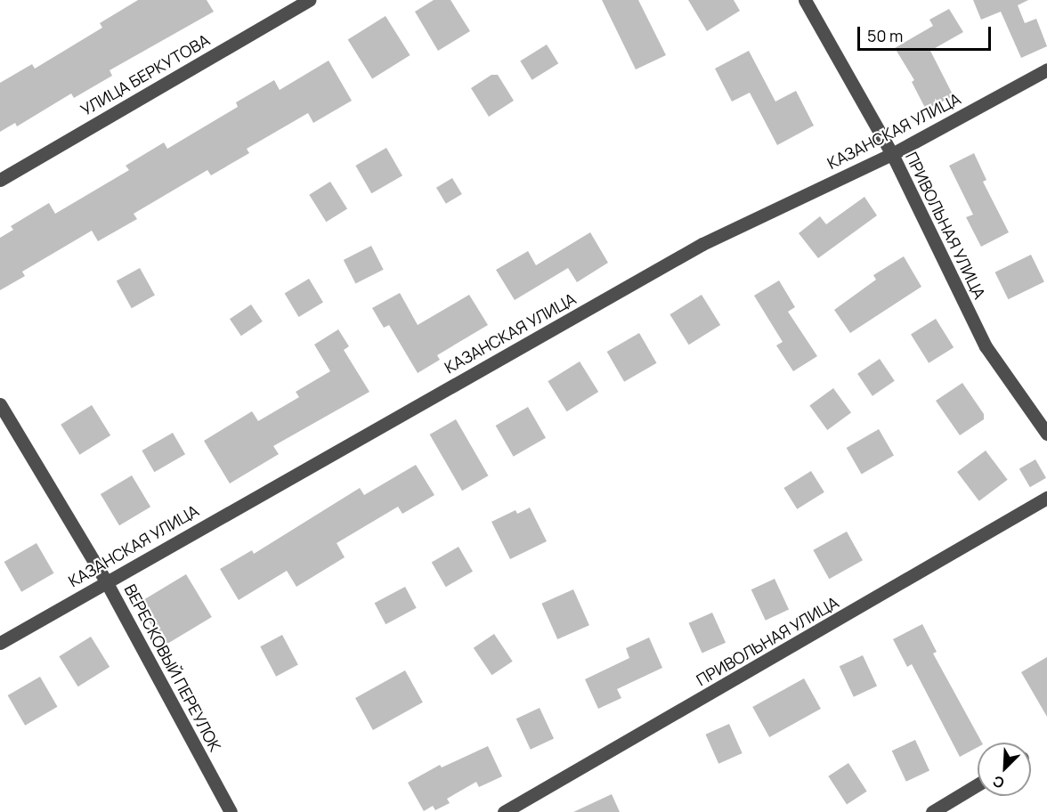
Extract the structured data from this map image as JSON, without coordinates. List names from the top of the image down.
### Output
{
  "streets": {
    "street": [
      "УЛИЦА БЕРКУТОВА",
      "КАЗАНСКАЯ УЛИЦА",
      "ПРИВОЛЬНАЯ УЛИЦА",
      "ВЕРЕСКОВЫЙ ПЕРЕУЛОК"
    ]
  },
  "crossings": [
    ["КАЗАНСКАЯ УЛИЦА", "ПРИВОЛЬНАЯ УЛИЦА"],
    ["КАЗАНСКАЯ УЛИЦА", "ВЕРЕСКОВЫЙ ПЕРЕУЛОК"]
  ],
  "scale_bar": "50 m",
  "north": "bottom left"
}
